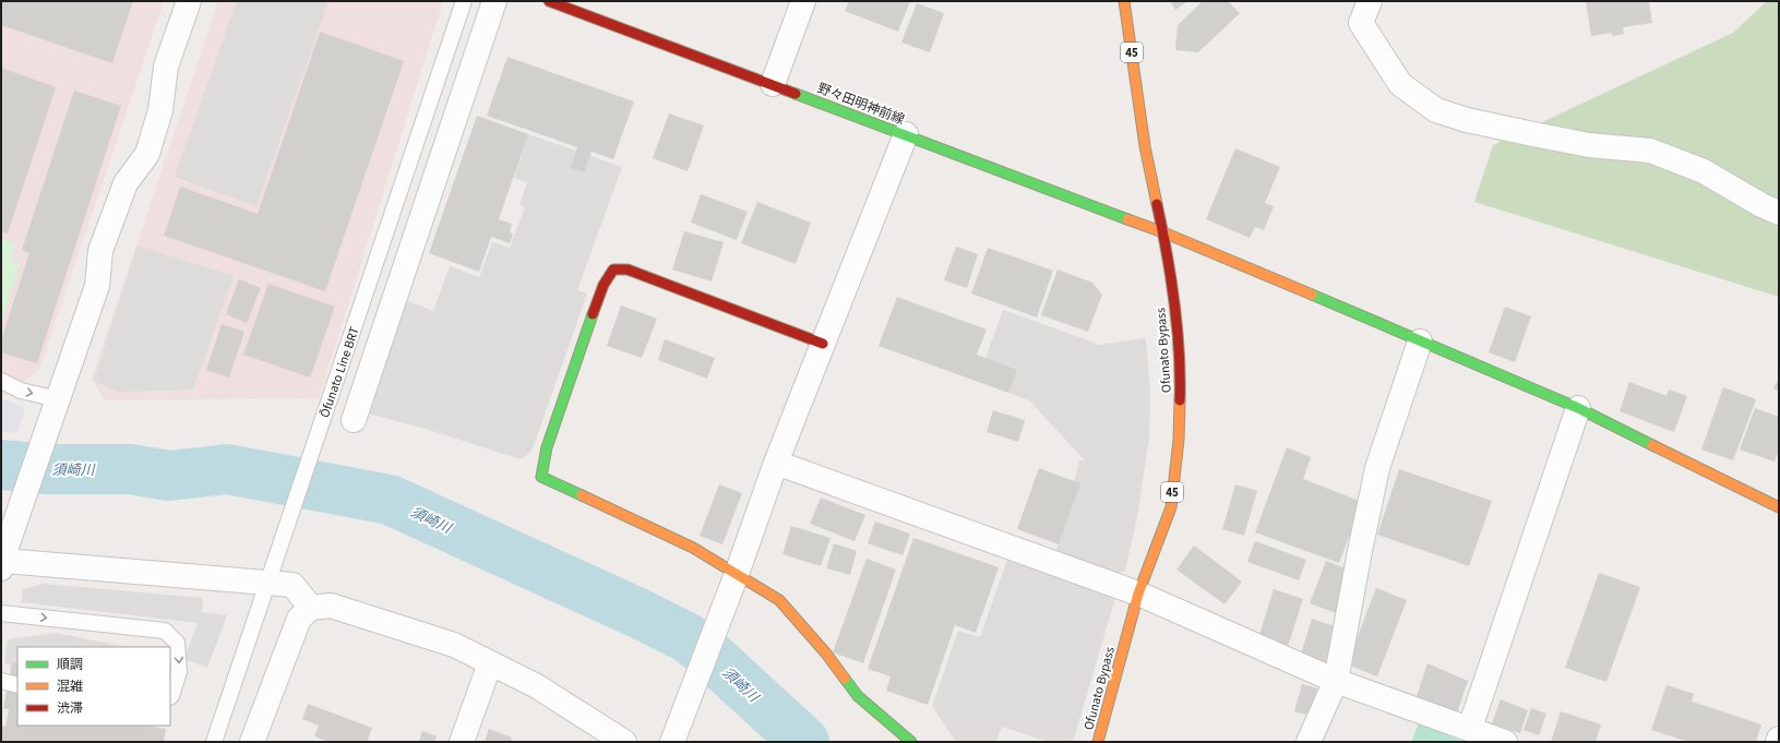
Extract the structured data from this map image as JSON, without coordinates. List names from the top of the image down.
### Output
{
  "streets": {
    "main road": ["45", "野々田明神前線", "Ofunato Bypass"],
    "lane": ["Ōfunato Line BRT"]
  },
  "crossings": [
    ["野々田明神前線", "Ofunato Bypass"]
  ],
  "water": ["須崎川"],
  "legend": ["順調", "混雑", "渋滞"]
}
